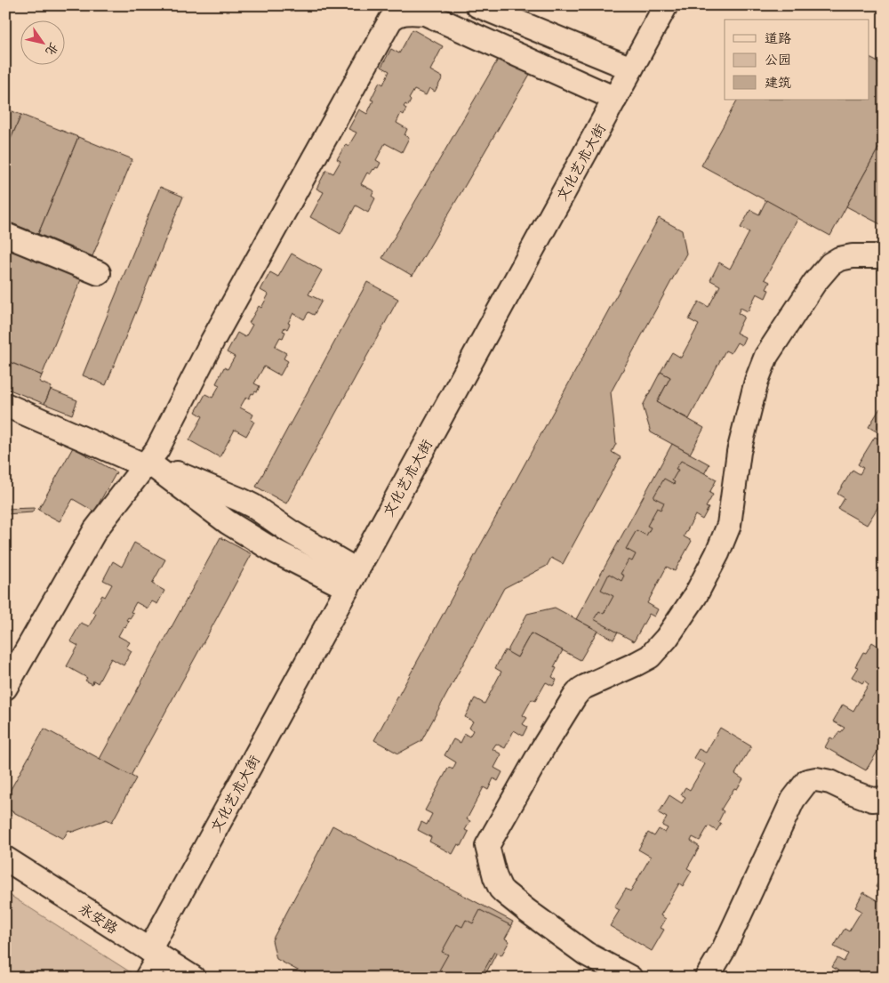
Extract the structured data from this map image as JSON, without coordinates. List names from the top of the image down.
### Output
{
  "streets": {
    "street": ["文化艺术大街", "永安路"]
  },
  "crossings": [
    ["文化艺术大街", "永安路"]
  ],
  "legend": ["道路", "公园", "建筑"],
  "north": "bottom right"
}
